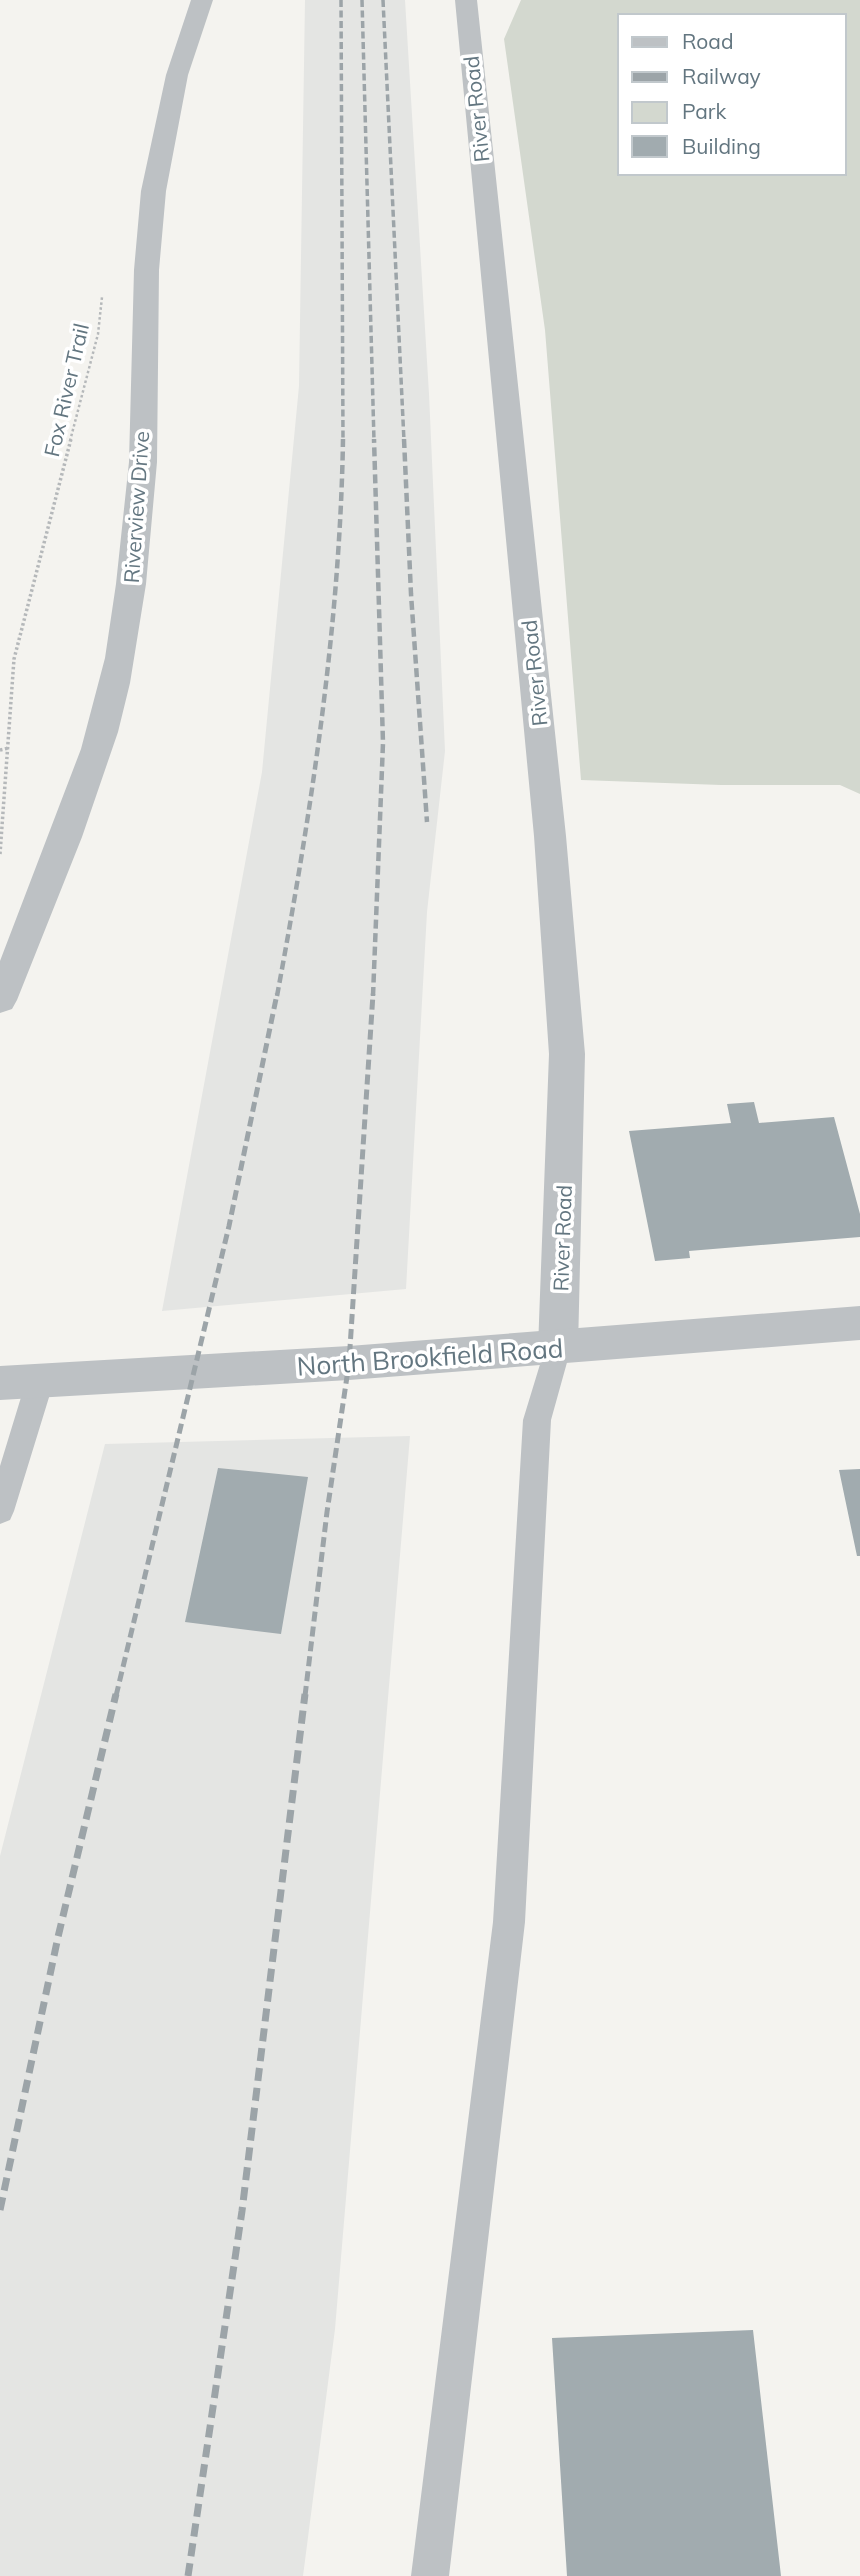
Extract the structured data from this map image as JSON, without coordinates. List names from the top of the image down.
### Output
{
  "streets": {
    "street": ["River Road", "Riverview Drive", "North Brookfield Road"],
    "path": ["Fox River Trail"]
  },
  "crossings": [
    ["River Road", "North Brookfield Road"]
  ],
  "legend": [
    "Road",
    "Railway",
    "Park",
    "Building"
  ]
}
